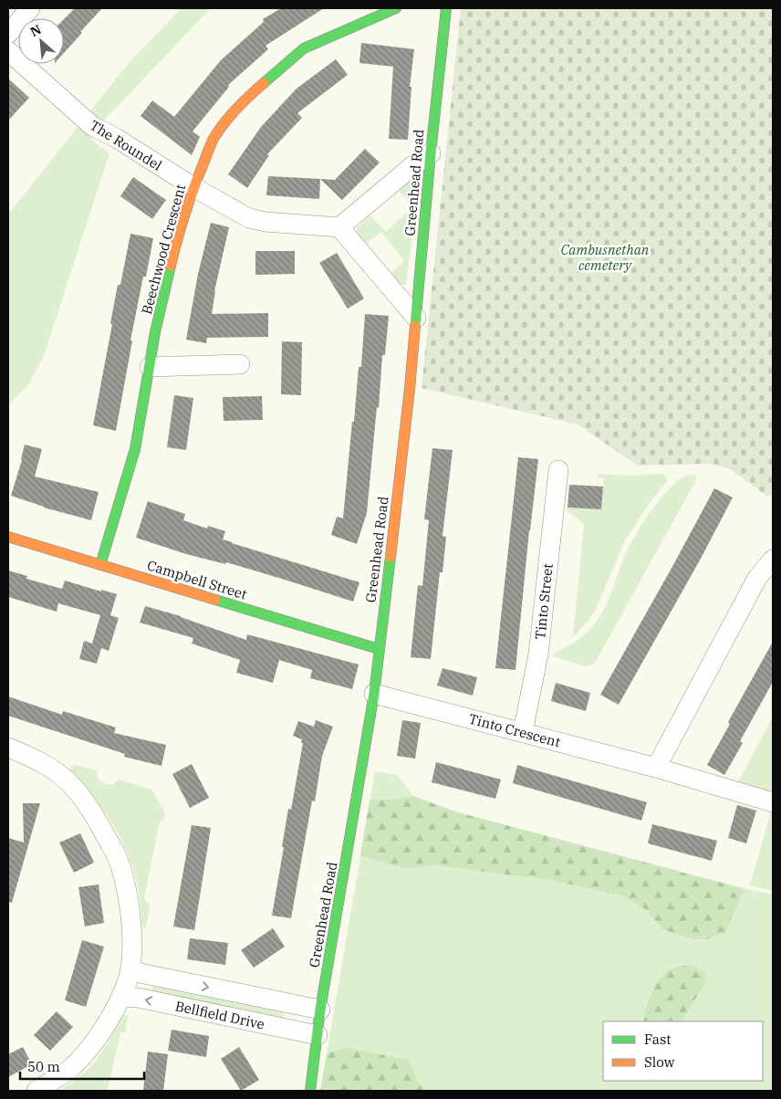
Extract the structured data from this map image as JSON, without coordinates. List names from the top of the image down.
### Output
{
  "streets": {
    "street": [
      "The Roundel",
      "Greenhead Road",
      "Beechwood Crescent",
      "Campbell Street",
      "Tinto Street",
      "Tinto Crescent",
      "Bellfield Drive"
    ]
  },
  "crossings": [
    ["The Roundel", "Beechwood Crescent"],
    ["Greenhead Road", "Campbell Street"],
    ["Greenhead Road", "Tinto Crescent"],
    ["Greenhead Road", "Bellfield Drive"],
    ["Beechwood Crescent", "Campbell Street"],
    ["Tinto Street", "Tinto Crescent"]
  ],
  "parks": ["Cambusnethan cemetery"],
  "legend": ["Fast", "Slow"],
  "scale_bar": "50 m",
  "north": "top left"
}
